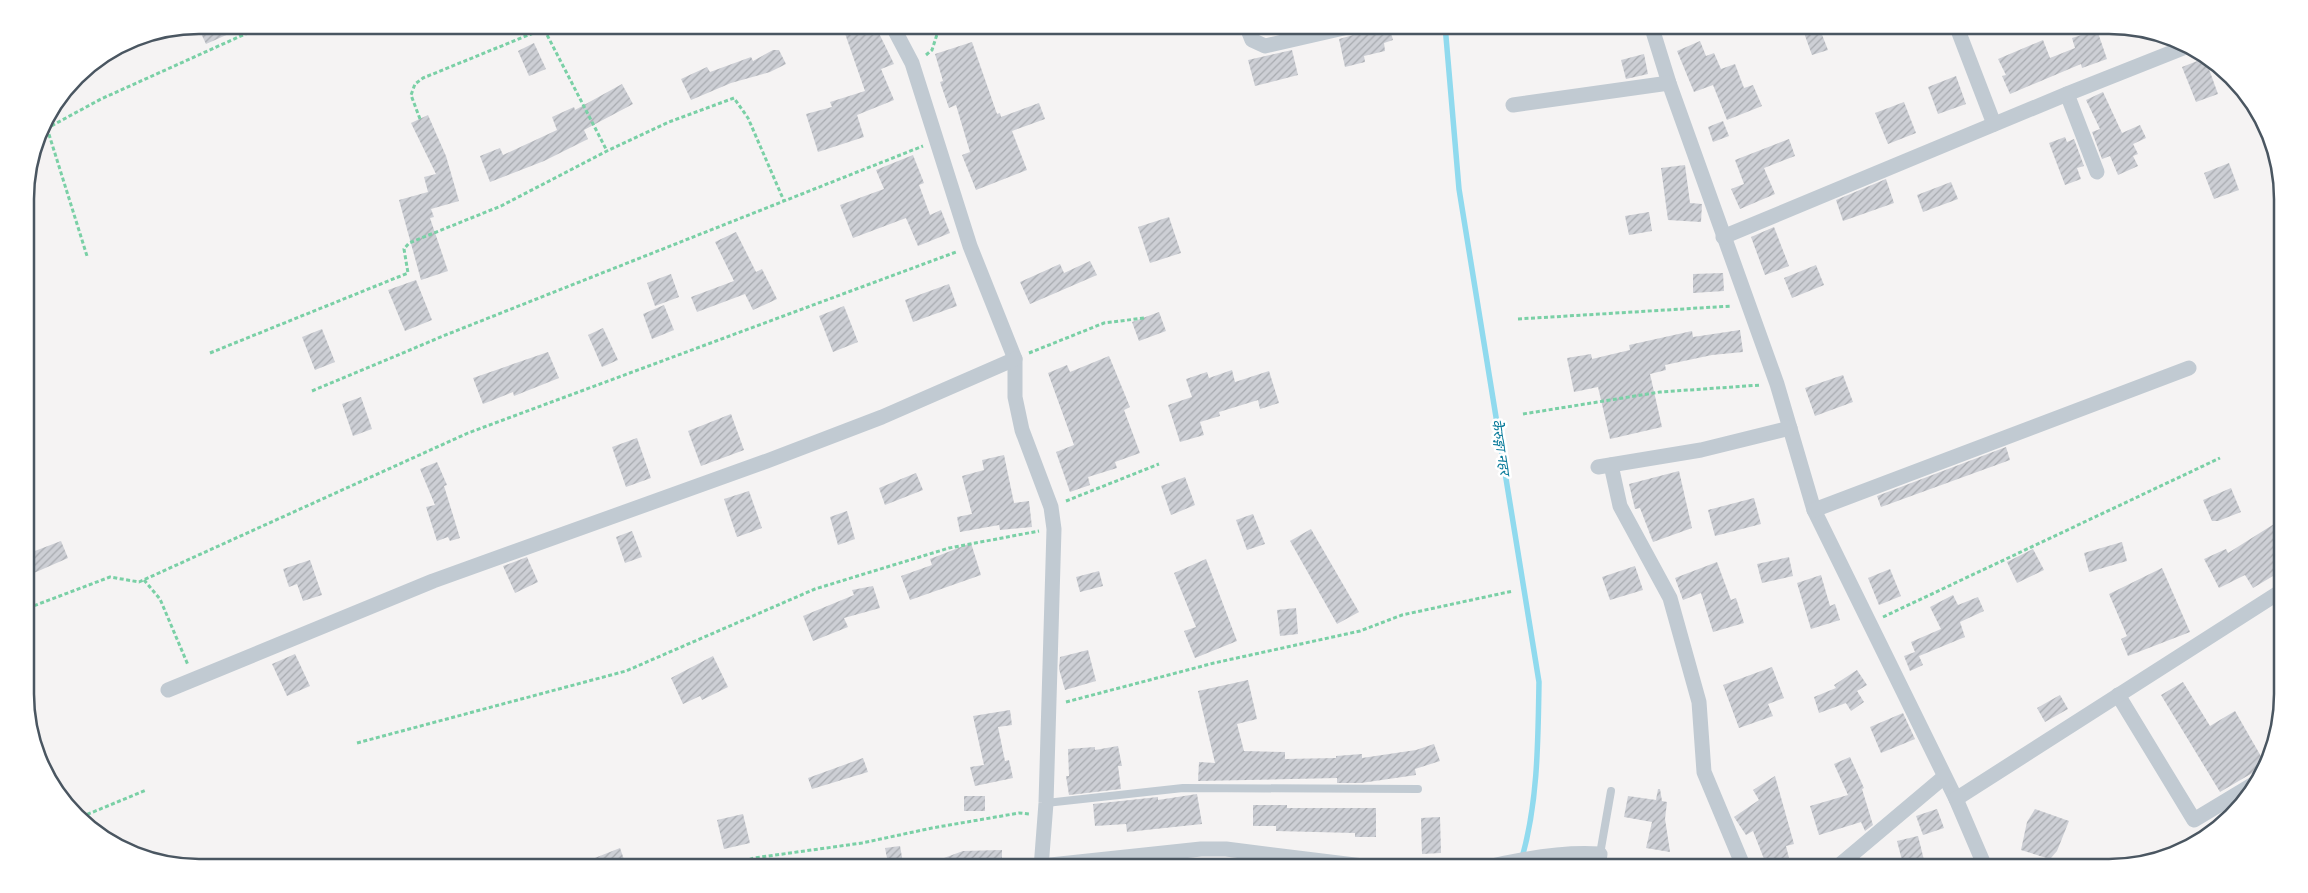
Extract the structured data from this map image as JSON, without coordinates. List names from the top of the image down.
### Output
{
  "water": ["केेरुङ्गा नहर"]
}
